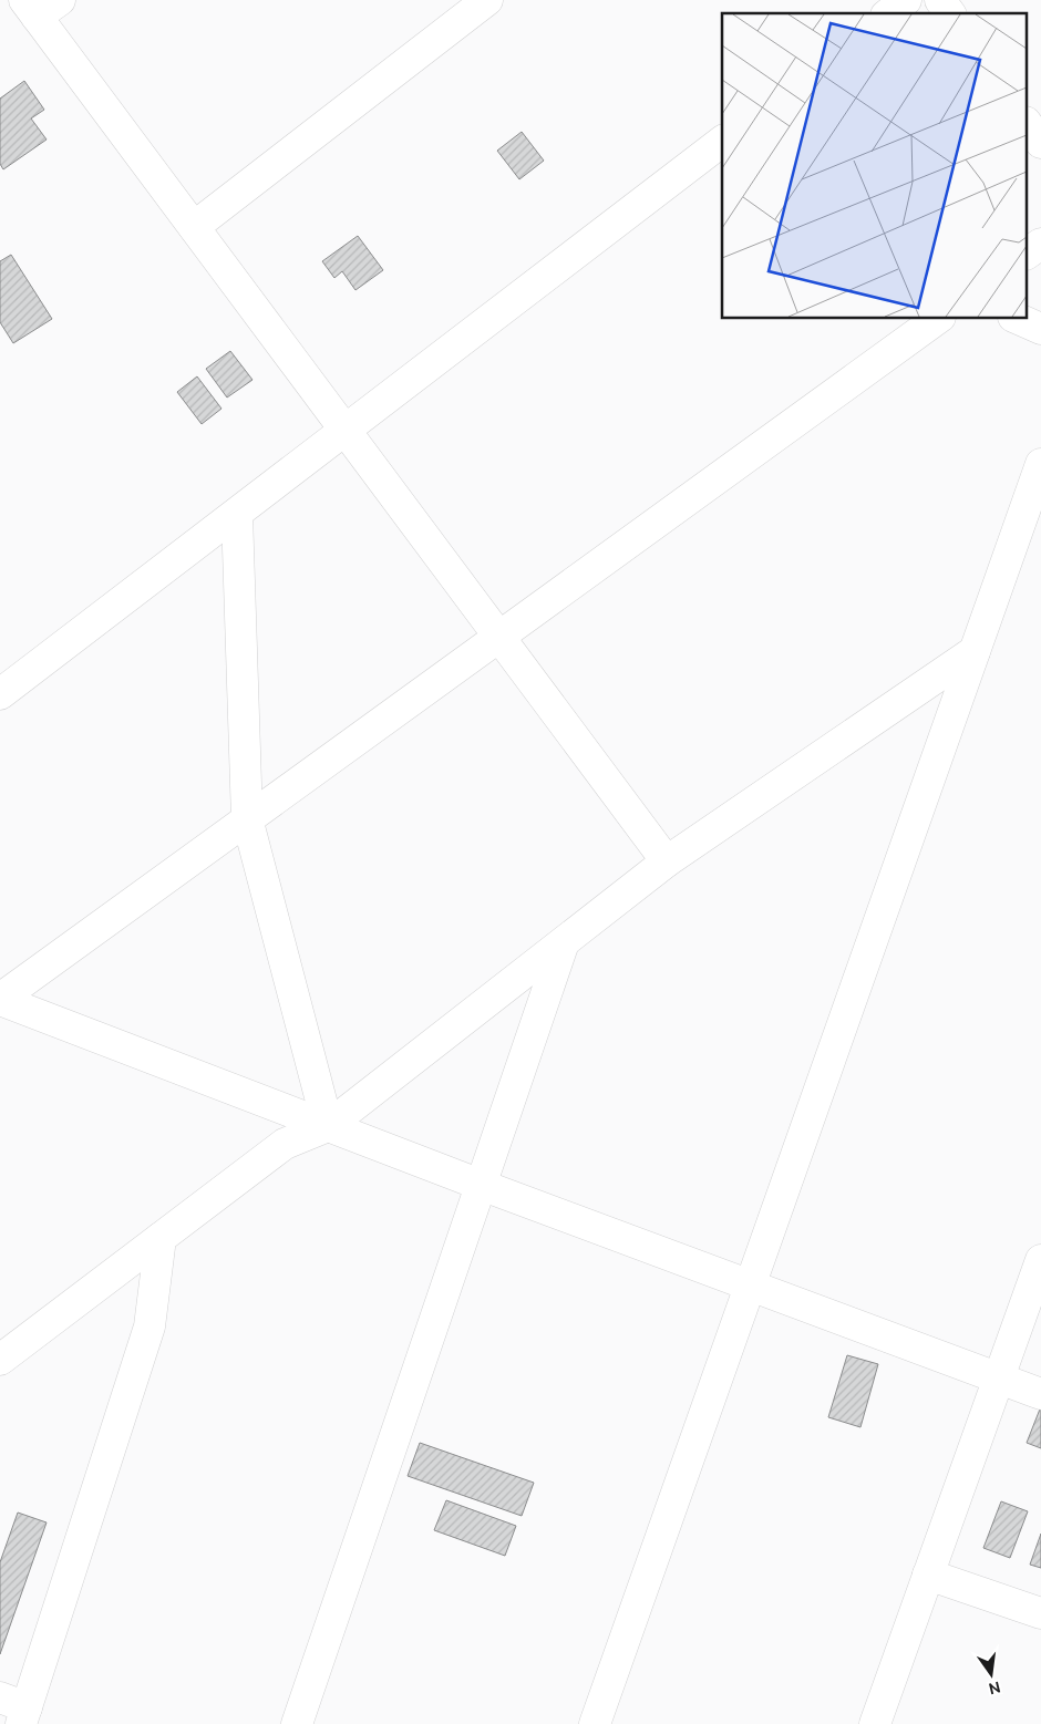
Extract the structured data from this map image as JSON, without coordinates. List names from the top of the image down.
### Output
{
  "north": "bottom"
}
